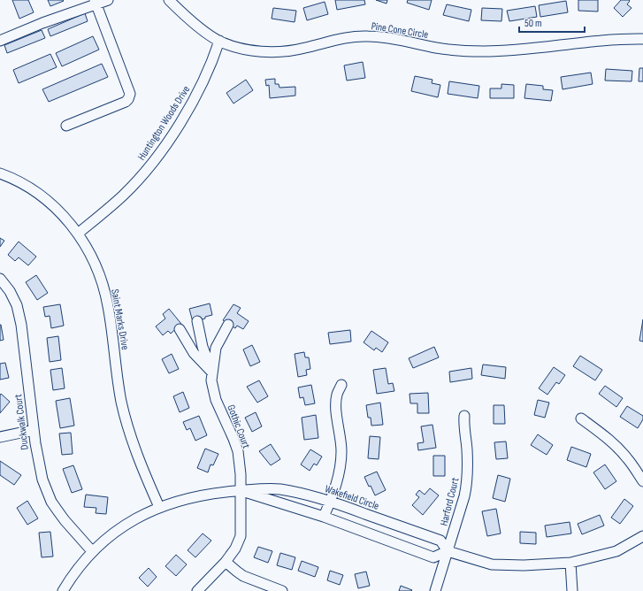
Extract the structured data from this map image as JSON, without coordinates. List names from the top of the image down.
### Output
{
  "streets": {
    "street": [
      "Pine Cone Circle",
      "Huntington Woods Drive",
      "Saint Marks Drive",
      "Duckwalk Court",
      "Gothic Court",
      "Wakefield Circle",
      "Harford Court"
    ]
  },
  "crossings": [
    ["Pine Cone Circle", "Huntington Woods Drive"],
    ["Huntington Woods Drive", "Saint Marks Drive"],
    ["Saint Marks Drive", "Wakefield Circle"],
    ["Duckwalk Court", "Wakefield Circle"],
    ["Gothic Court", "Wakefield Circle"],
    ["Wakefield Circle", "Harford Court"]
  ],
  "scale_bar": "50 m"
}
